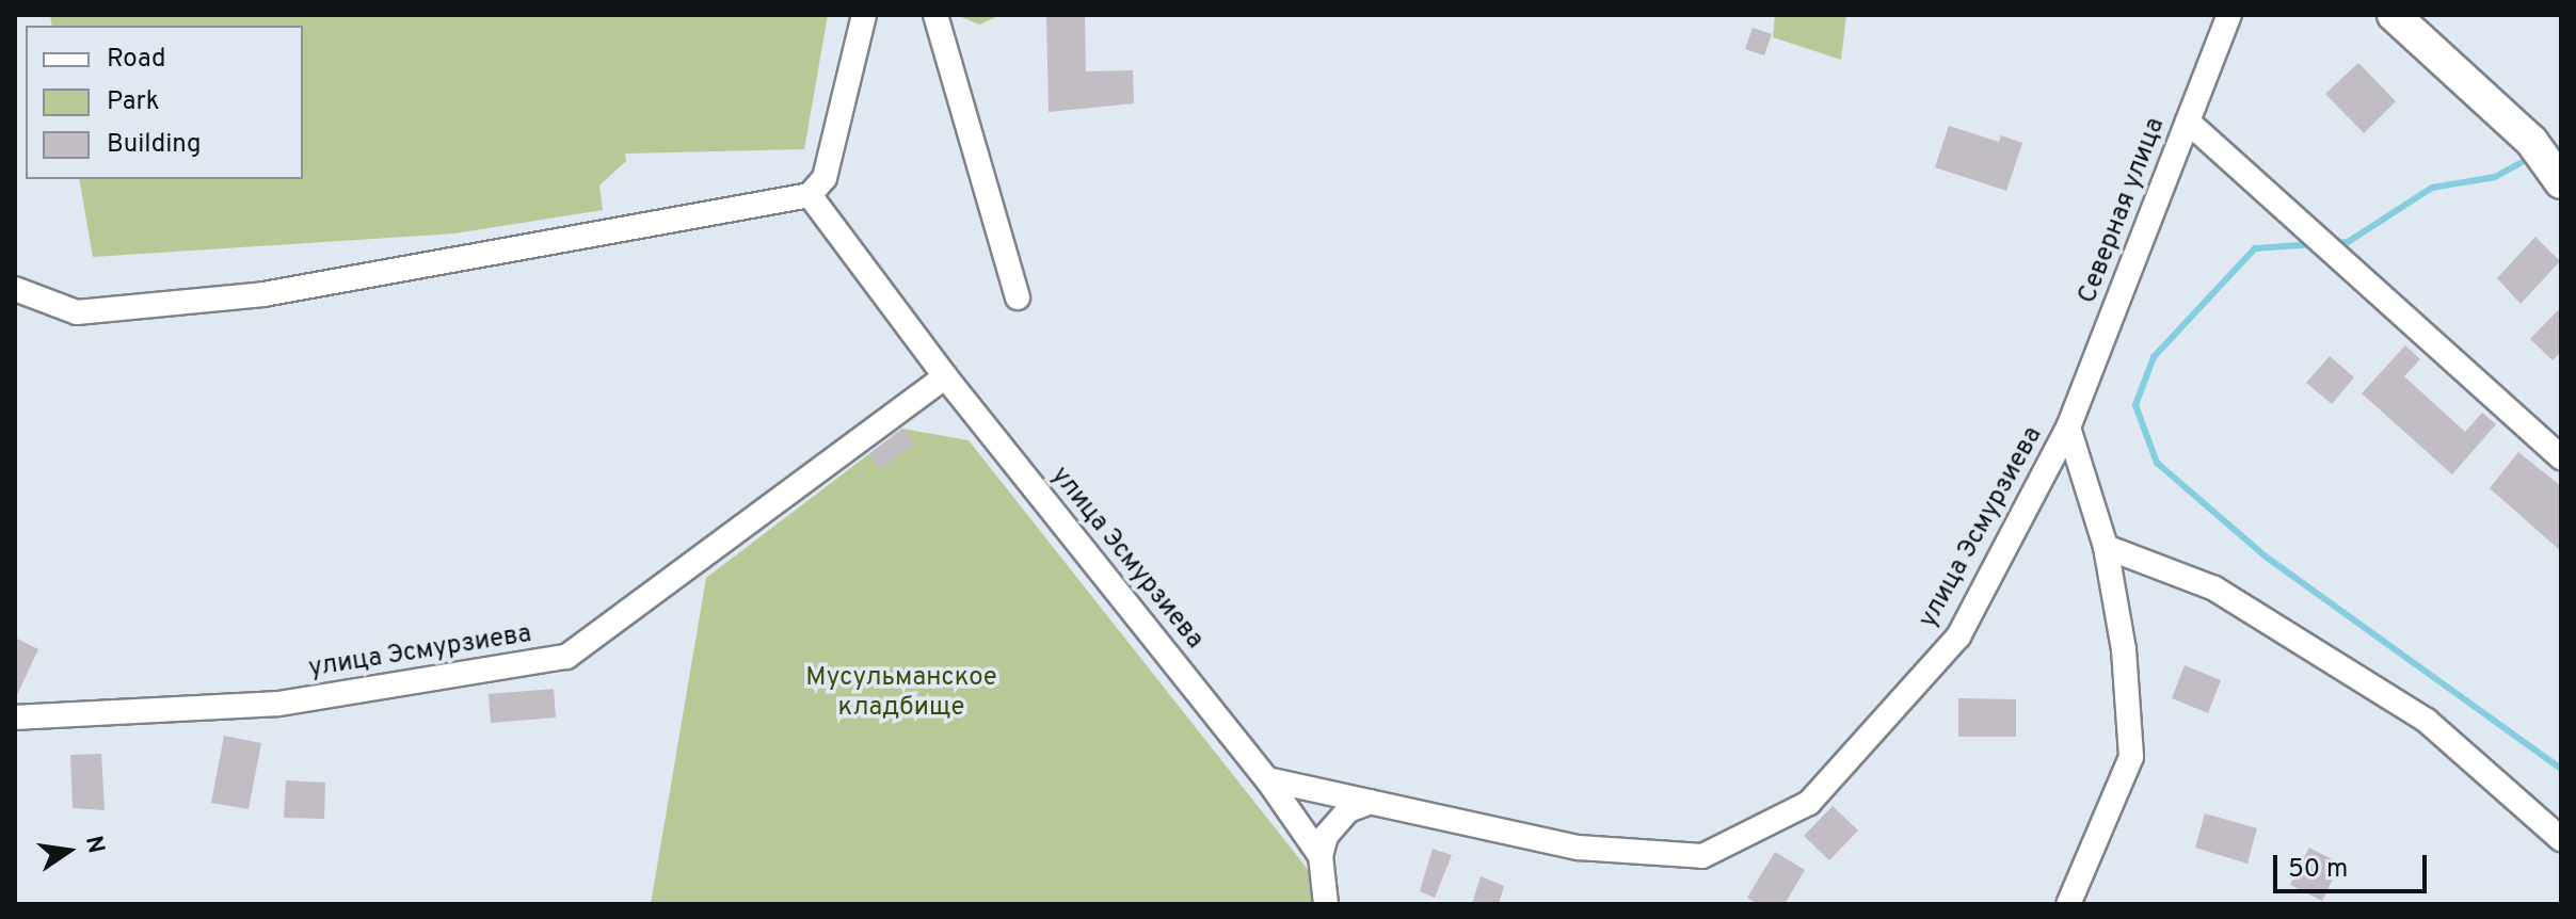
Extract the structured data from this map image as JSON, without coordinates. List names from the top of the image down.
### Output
{
  "streets": {
    "street": ["Северная улица", "улица Эсмурзиева"]
  },
  "crossings": [
    ["Северная улица", "улица Эсмурзиева"]
  ],
  "parks": ["Мусульманское кладбище"],
  "legend": ["Road", "Park", "Building"],
  "scale_bar": "50 m",
  "north": "right"
}
